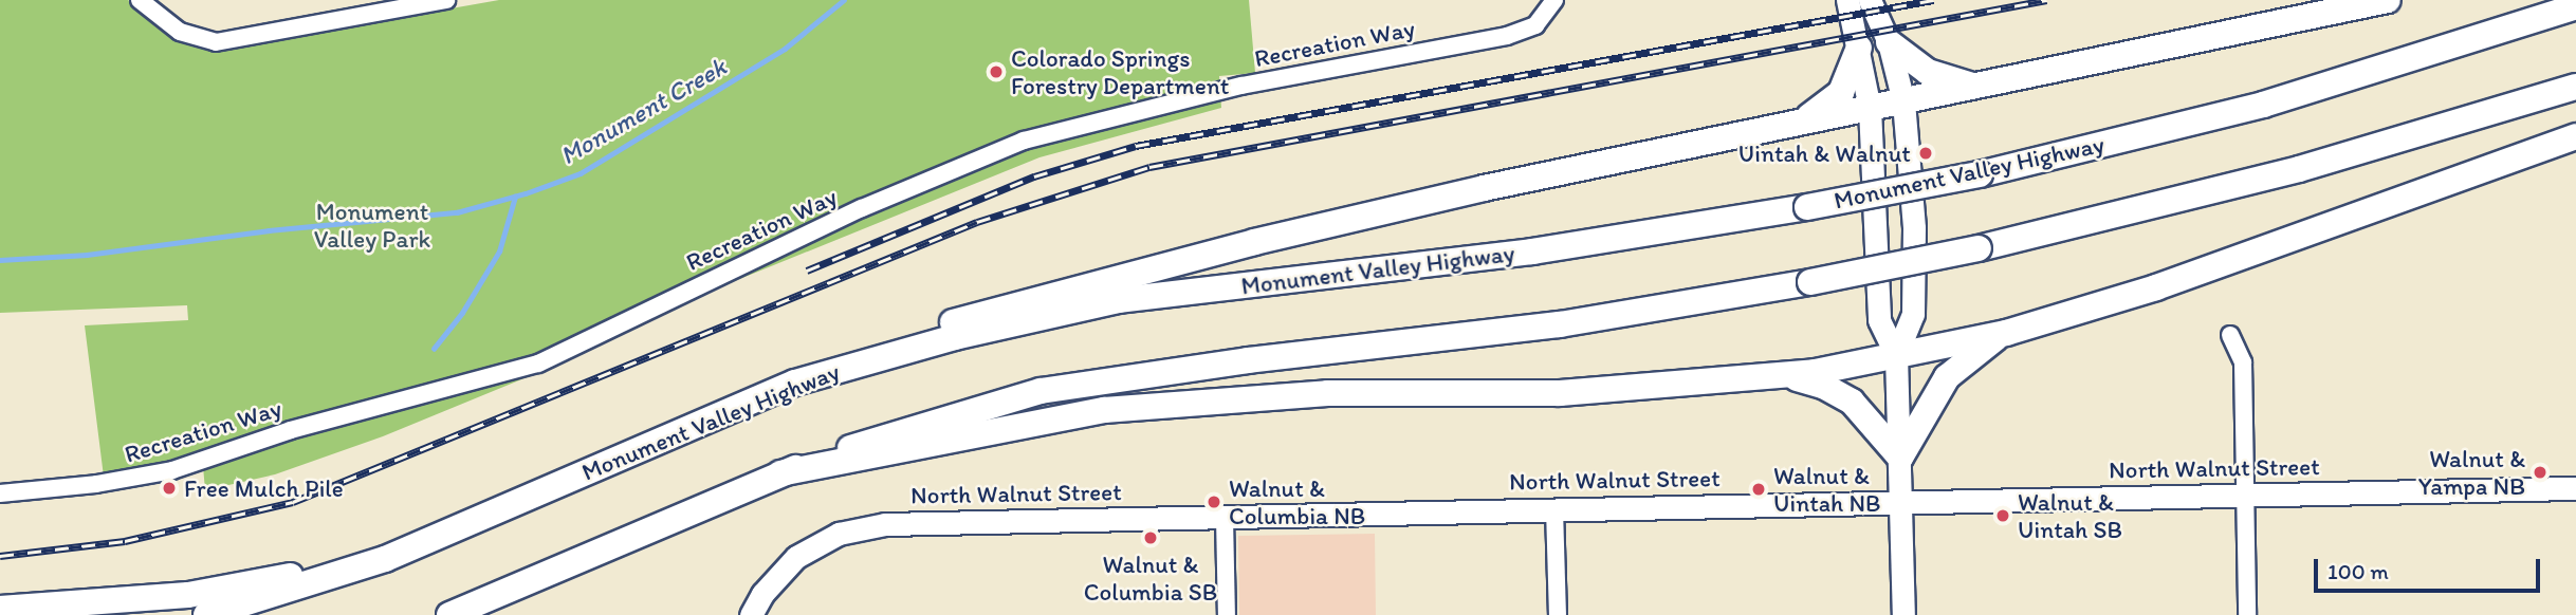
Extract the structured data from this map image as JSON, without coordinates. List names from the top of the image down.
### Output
{
  "streets": {
    "highway": ["Monument Valley Highway"],
    "main road": ["North Walnut Street"],
    "street": ["Recreation Way"]
  },
  "water": ["Monument Creek"],
  "parks": ["Monument Valley Park"],
  "places": [
    "Colorado Springs Forestry Department",
    "Uintah & Walnut",
    "Walnut & Yampa NB",
    "Free Mulch Pile",
    "Walnut & Uintah NB",
    "Walnut & Columbia NB",
    "Walnut & Uintah SB",
    "Walnut & Columbia SB"
  ],
  "scale_bar": "100 m"
}
